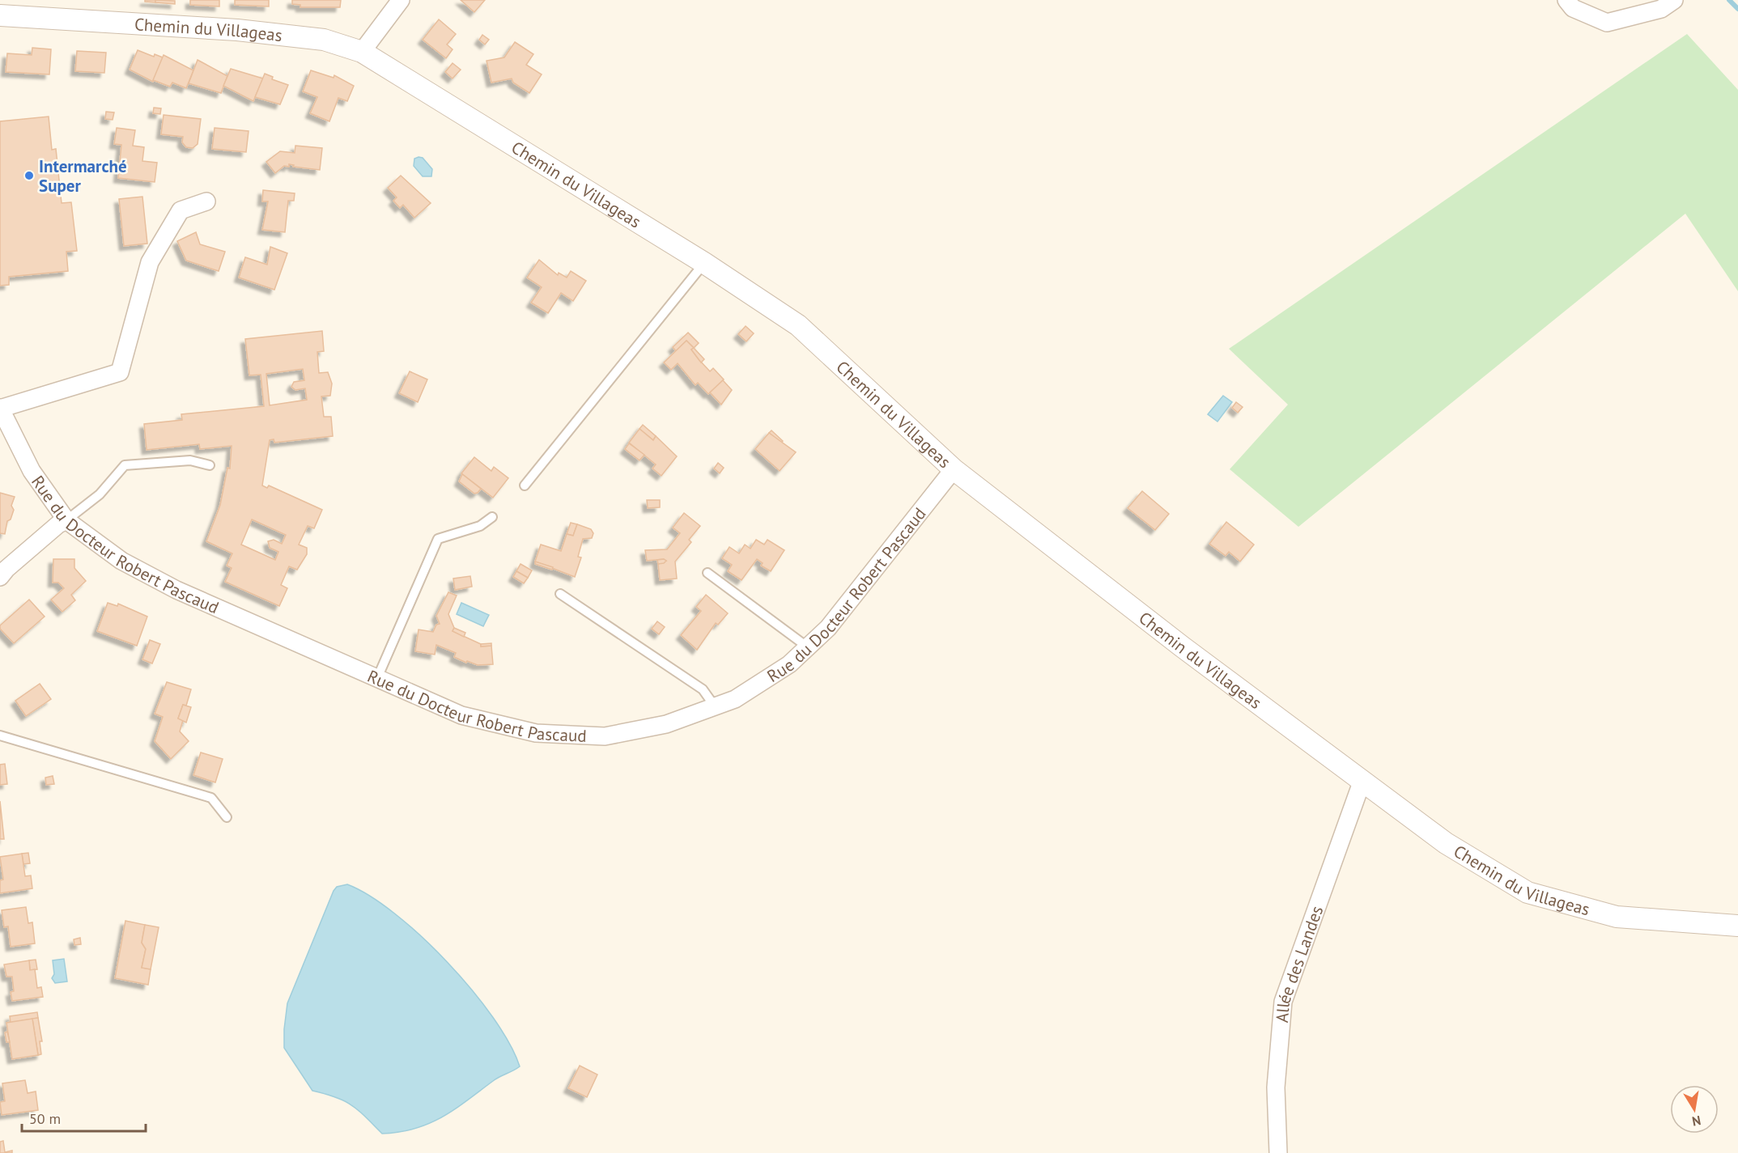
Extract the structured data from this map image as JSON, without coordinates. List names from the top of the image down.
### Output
{
  "streets": {
    "street": ["Chemin du Villageas", "Rue du Docteur Robert Pascaud", "Allée des Landes"]
  },
  "crossings": [
    ["Chemin du Villageas", "Rue du Docteur Robert Pascaud"],
    ["Chemin du Villageas", "Allée des Landes"]
  ],
  "places": ["Intermarché Super"],
  "scale_bar": "50 m",
  "north": "bottom"
}
